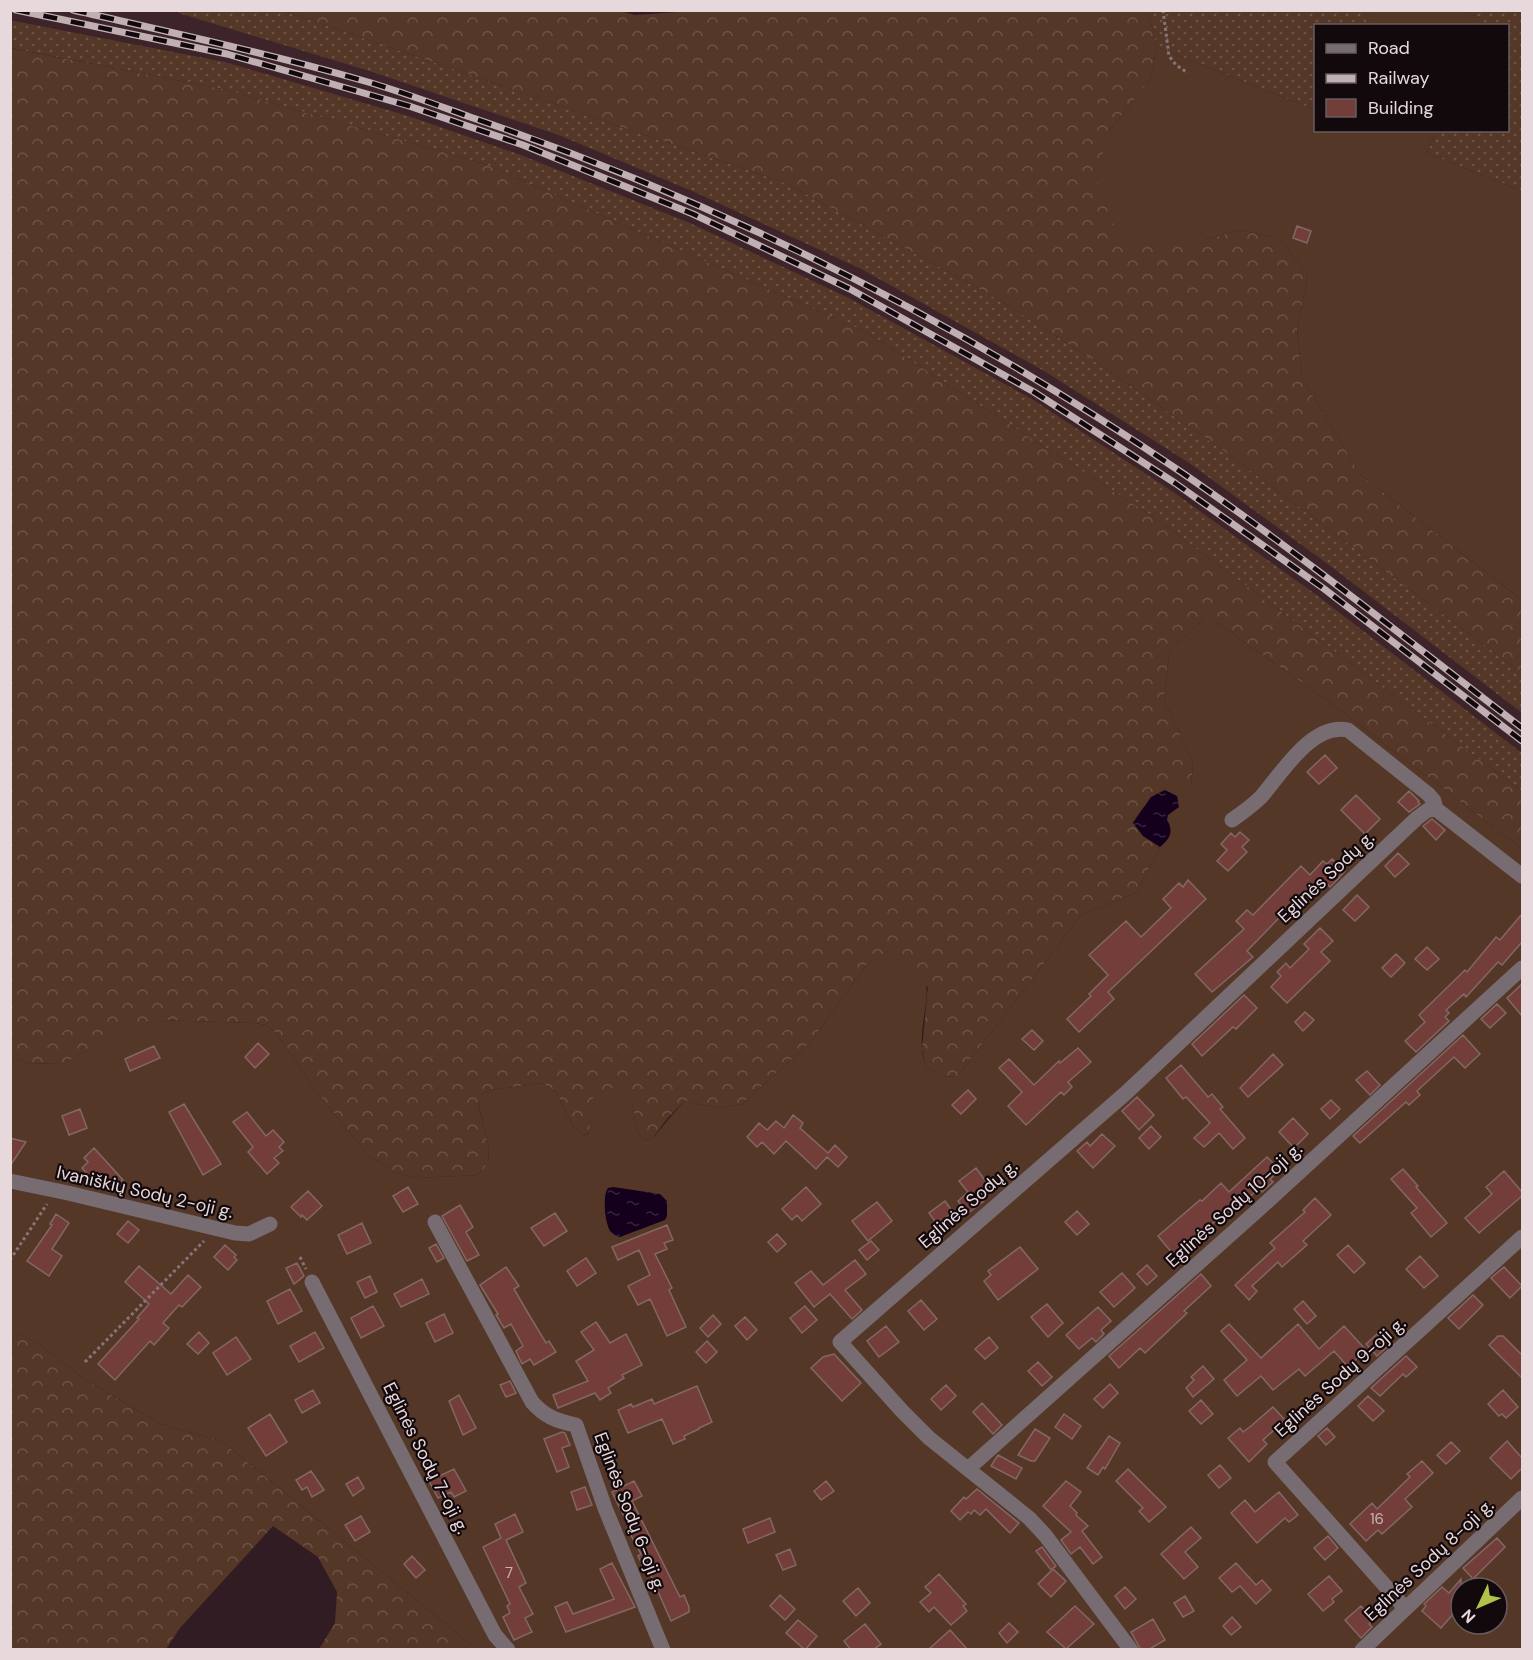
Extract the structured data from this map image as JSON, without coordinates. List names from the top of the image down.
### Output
{
  "streets": {
    "street": [
      "Eglinės Sodų g.",
      "Ivaniškių Sodų 2-oji g.",
      "Eglinės Sodų 10-oji g.",
      "Eglinės Sodų 9-oji g.",
      "Eglinės Sodų 7-oji g.",
      "Eglinės Sodų 6-oji g.",
      "Eglinės Sodų 8-oji g."
    ]
  },
  "crossings": [
    ["Eglinės Sodų g.", "Eglinės Sodų 10-oji g."],
    ["Eglinės Sodų 9-oji g.", "Eglinės Sodų 8-oji g."]
  ],
  "house_numbers": ["16", "7"],
  "legend": ["Road", "Railway", "Building"],
  "north": "bottom left"
}
